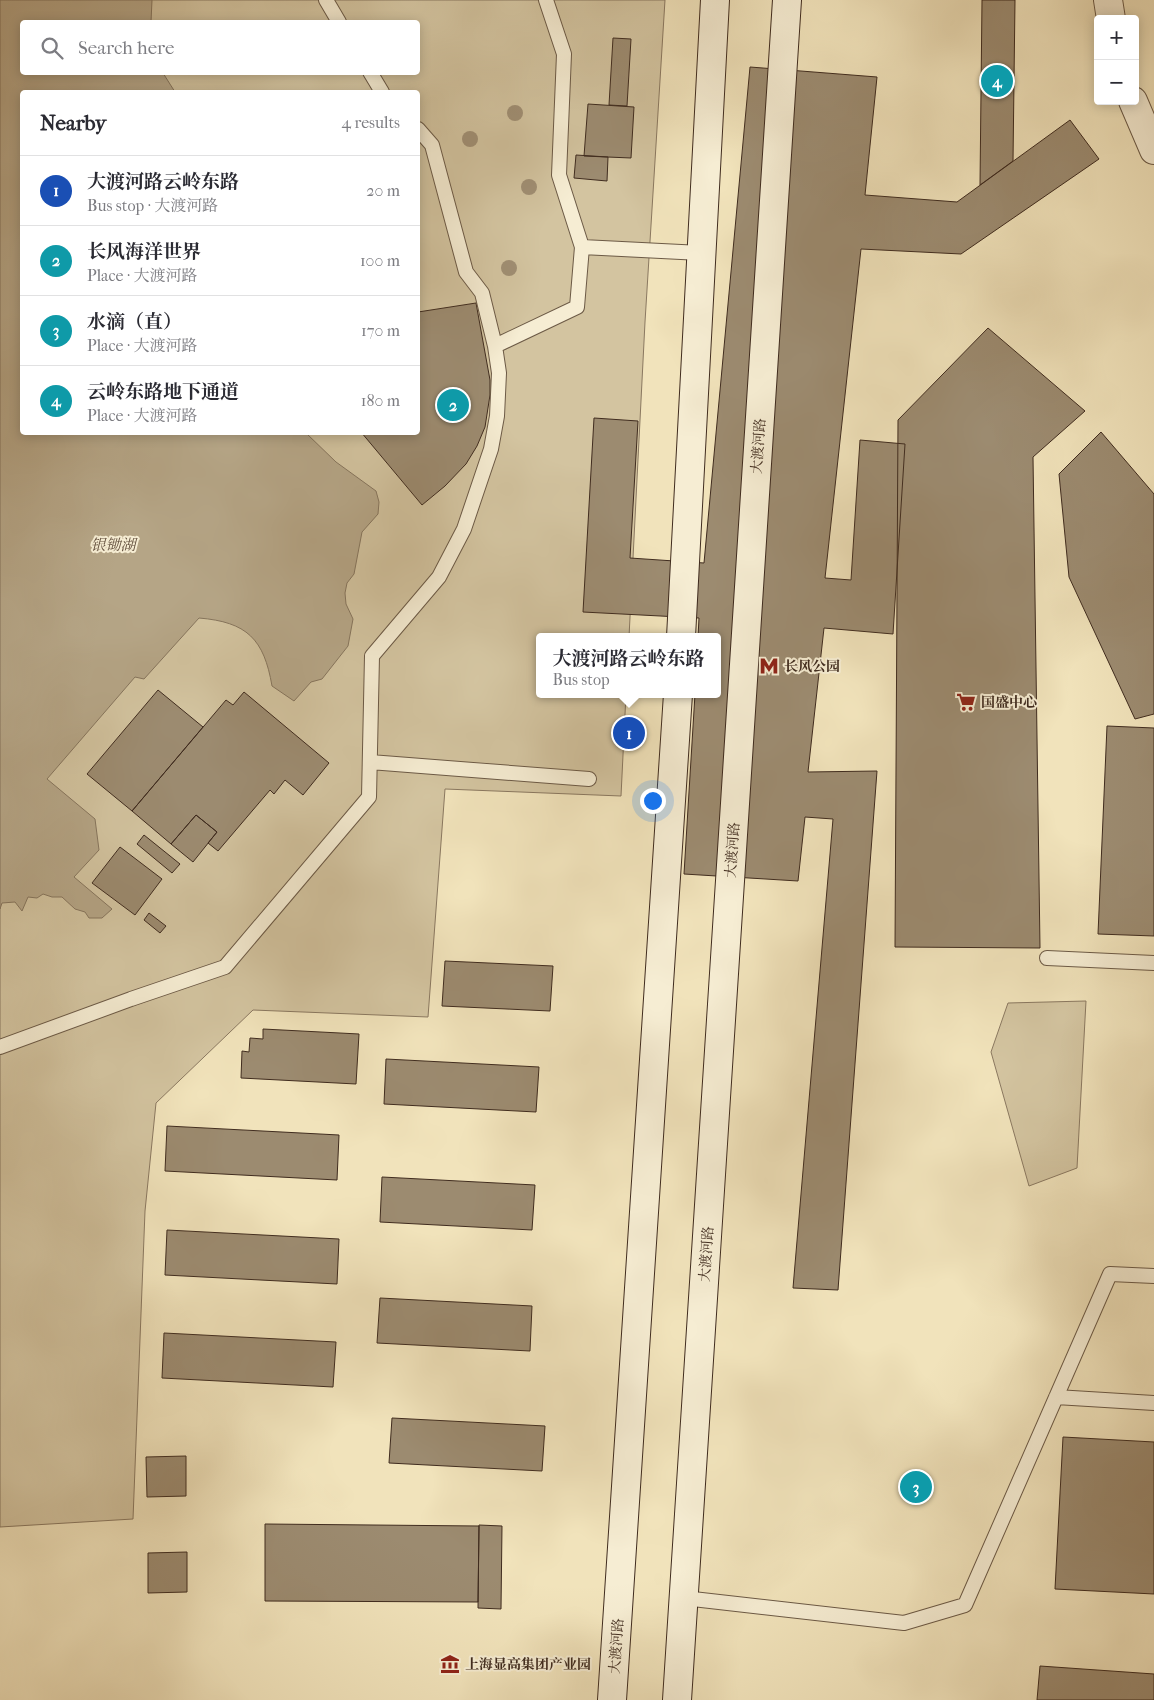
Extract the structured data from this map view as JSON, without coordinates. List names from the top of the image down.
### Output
{
  "streets": {
    "main road": ["大渡河路"]
  },
  "water": ["银锄湖"],
  "places": {
    "metro station": ["长风公园"],
    "supermarket": ["国盛中心"],
    "museum": ["上海显高集团产业园"]
  },
  "page": {
    "map_buttons": ["+", "−"],
    "search": "Search here",
    "pins": [
      "4",
      "2",
      "1",
      "3"
    ],
    "heading": ["Nearby", "4 results"],
    "list": [
      {
        "mark": "1",
        "name": "大渡河路云岭东路",
        "note": "Bus stop · 大渡河路",
        "value": "20 m"
      },
      {
        "mark": "2",
        "name": "长风海洋世界",
        "note": "Place · 大渡河路",
        "value": "100 m"
      },
      {
        "mark": "3",
        "name": "水滴（直）",
        "note": "Place · 大渡河路",
        "value": "170 m"
      },
      {
        "mark": "4",
        "name": "云岭东路地下通道",
        "note": "Place · 大渡河路",
        "value": "180 m"
      }
    ],
    "popup": ["大渡河路云岭东路", "Bus stop"]
  }
}
